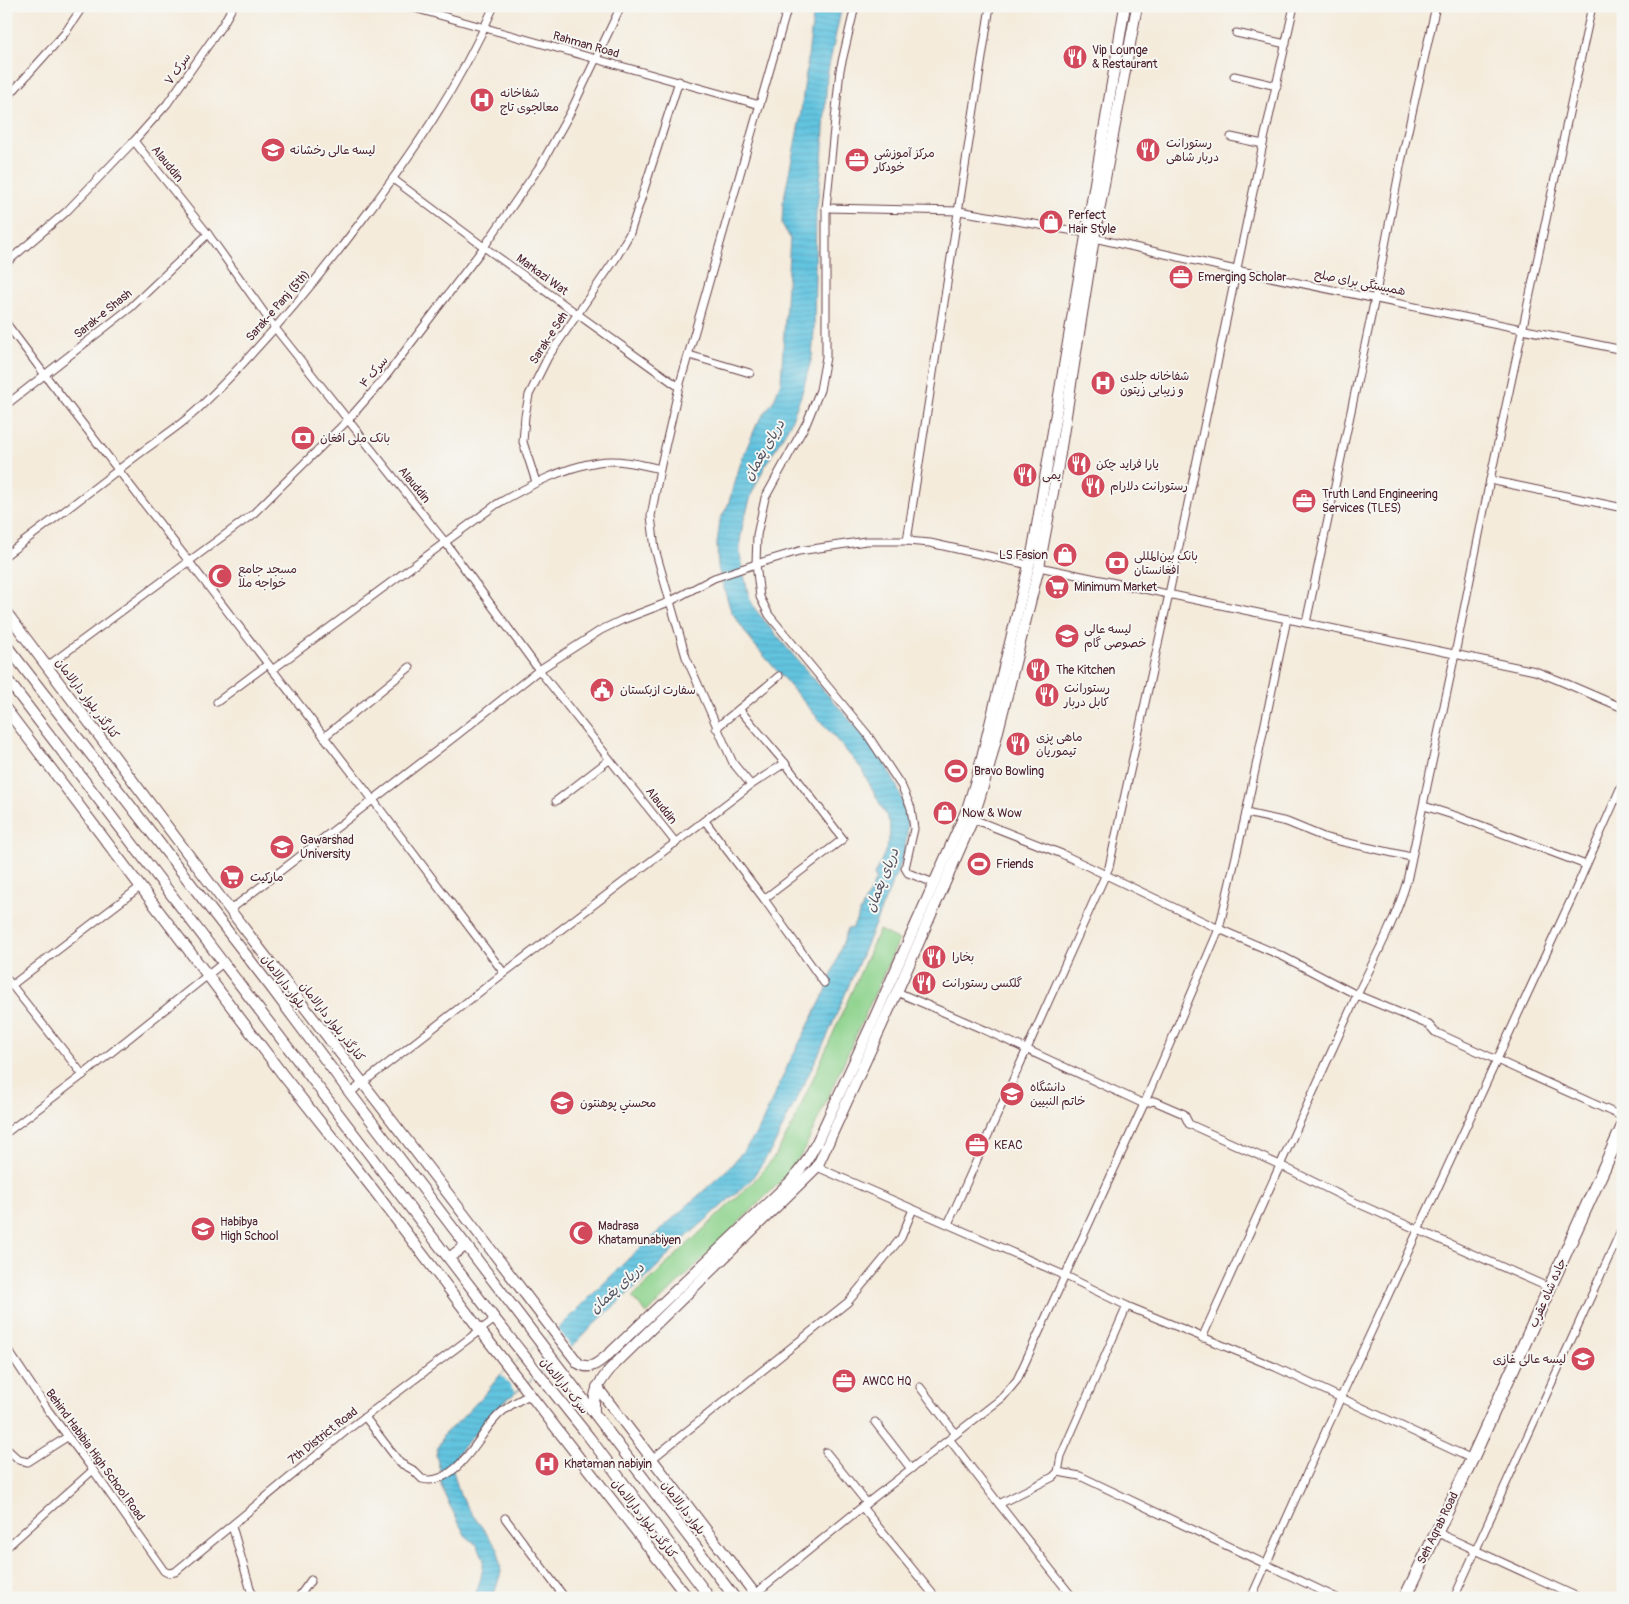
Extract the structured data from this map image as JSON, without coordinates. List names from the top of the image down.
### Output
{
  "streets": {
    "highway": ["جاده شاه عقرب", "Seh Aqrab Road"],
    "main road": ["کنارگذر بلوار دارالامان", "بلوار دارالامان", "سرک دارالامان"],
    "street": [
      "Rahman Road",
      "سرک ۷",
      "Alauddin",
      "Markazi Wat",
      "همبستگی برای صلح",
      "Sarak-e Panj (5th)",
      "Sarak-e Shash",
      "Sarak-e Seh",
      "سرک ۴",
      "7th District Road",
      "Behind Habibia High School Road"
    ]
  },
  "crossings": [
    ["Rahman Road", "Sarak-e Panj (5th)"],
    ["Rahman Road", "Sarak-e Seh"],
    ["Rahman Road", "سرک ۴"],
    ["سرک ۷", "Alauddin"],
    ["Alauddin", "Sarak-e Panj (5th)"],
    ["Alauddin", "Sarak-e Shash"],
    ["Alauddin", "سرک ۴"],
    ["Markazi Wat", "Sarak-e Panj (5th)"],
    ["Markazi Wat", "Sarak-e Seh"],
    ["Markazi Wat", "سرک ۴"],
    ["سرک ۴", "کنارگذر بلوار دارالامان"],
    ["کنارگذر بلوار دارالامان", "7th District Road"],
    ["بلوار دارالامان", "سرک دارالامان"],
    ["جاده شاه عقرب", "Seh Aqrab Road"],
    ["سرک دارالامان", "7th District Road"],
    ["7th District Road", "Behind Habibia High School Road"]
  ],
  "water": ["دریای پغمان"],
  "places": {
    "restaurant": [
      "Vip Lounge & Restaurant",
      "رستورانت دربار شاهی",
      "یارا فراید چکن",
      "یمی",
      "رستورانت دلارام",
      "The Kitchen",
      "رستورانت کابل دربار",
      "ماهی پزی تیموریان",
      "بخارا",
      "گلکسی رستورانت"
    ],
    "hospital": ["شفاخانه معالجوی تاج", "شفاخانه جلدی و زیبایی زیتون", "Khataman nabiyin"],
    "school or university": [
      "لیسه عالی رخشانه",
      "لیسه عالی خصوصی گام",
      "Gawarshad University",
      "دانشگاه خاتم النبیین",
      "محسني پوهنتون",
      "Habibya High School",
      "لیسه عالی غازی"
    ],
    "office": [
      "مرکز آموزشی خودکار",
      "Emerging Scholar",
      "Truth Land Engineering Services (TLES)",
      "KEAC",
      "AWCC HQ"
    ],
    "shop": ["Perfect Hair Style", "LS Fasion", "Now & Wow"],
    "bank": ["بانک ملی افغان", "بانک بین‌المللی افغانستان"],
    "mosque": ["مسجد جامع خواجه ملا", "Madrasa Khatamunabiyen"],
    "supermarket": ["Minimum Market", "مارکیت"],
    "public building": ["سفارت ازبکستان"],
    "sports": ["Bravo Bowling", "Friends"]
  }
}
